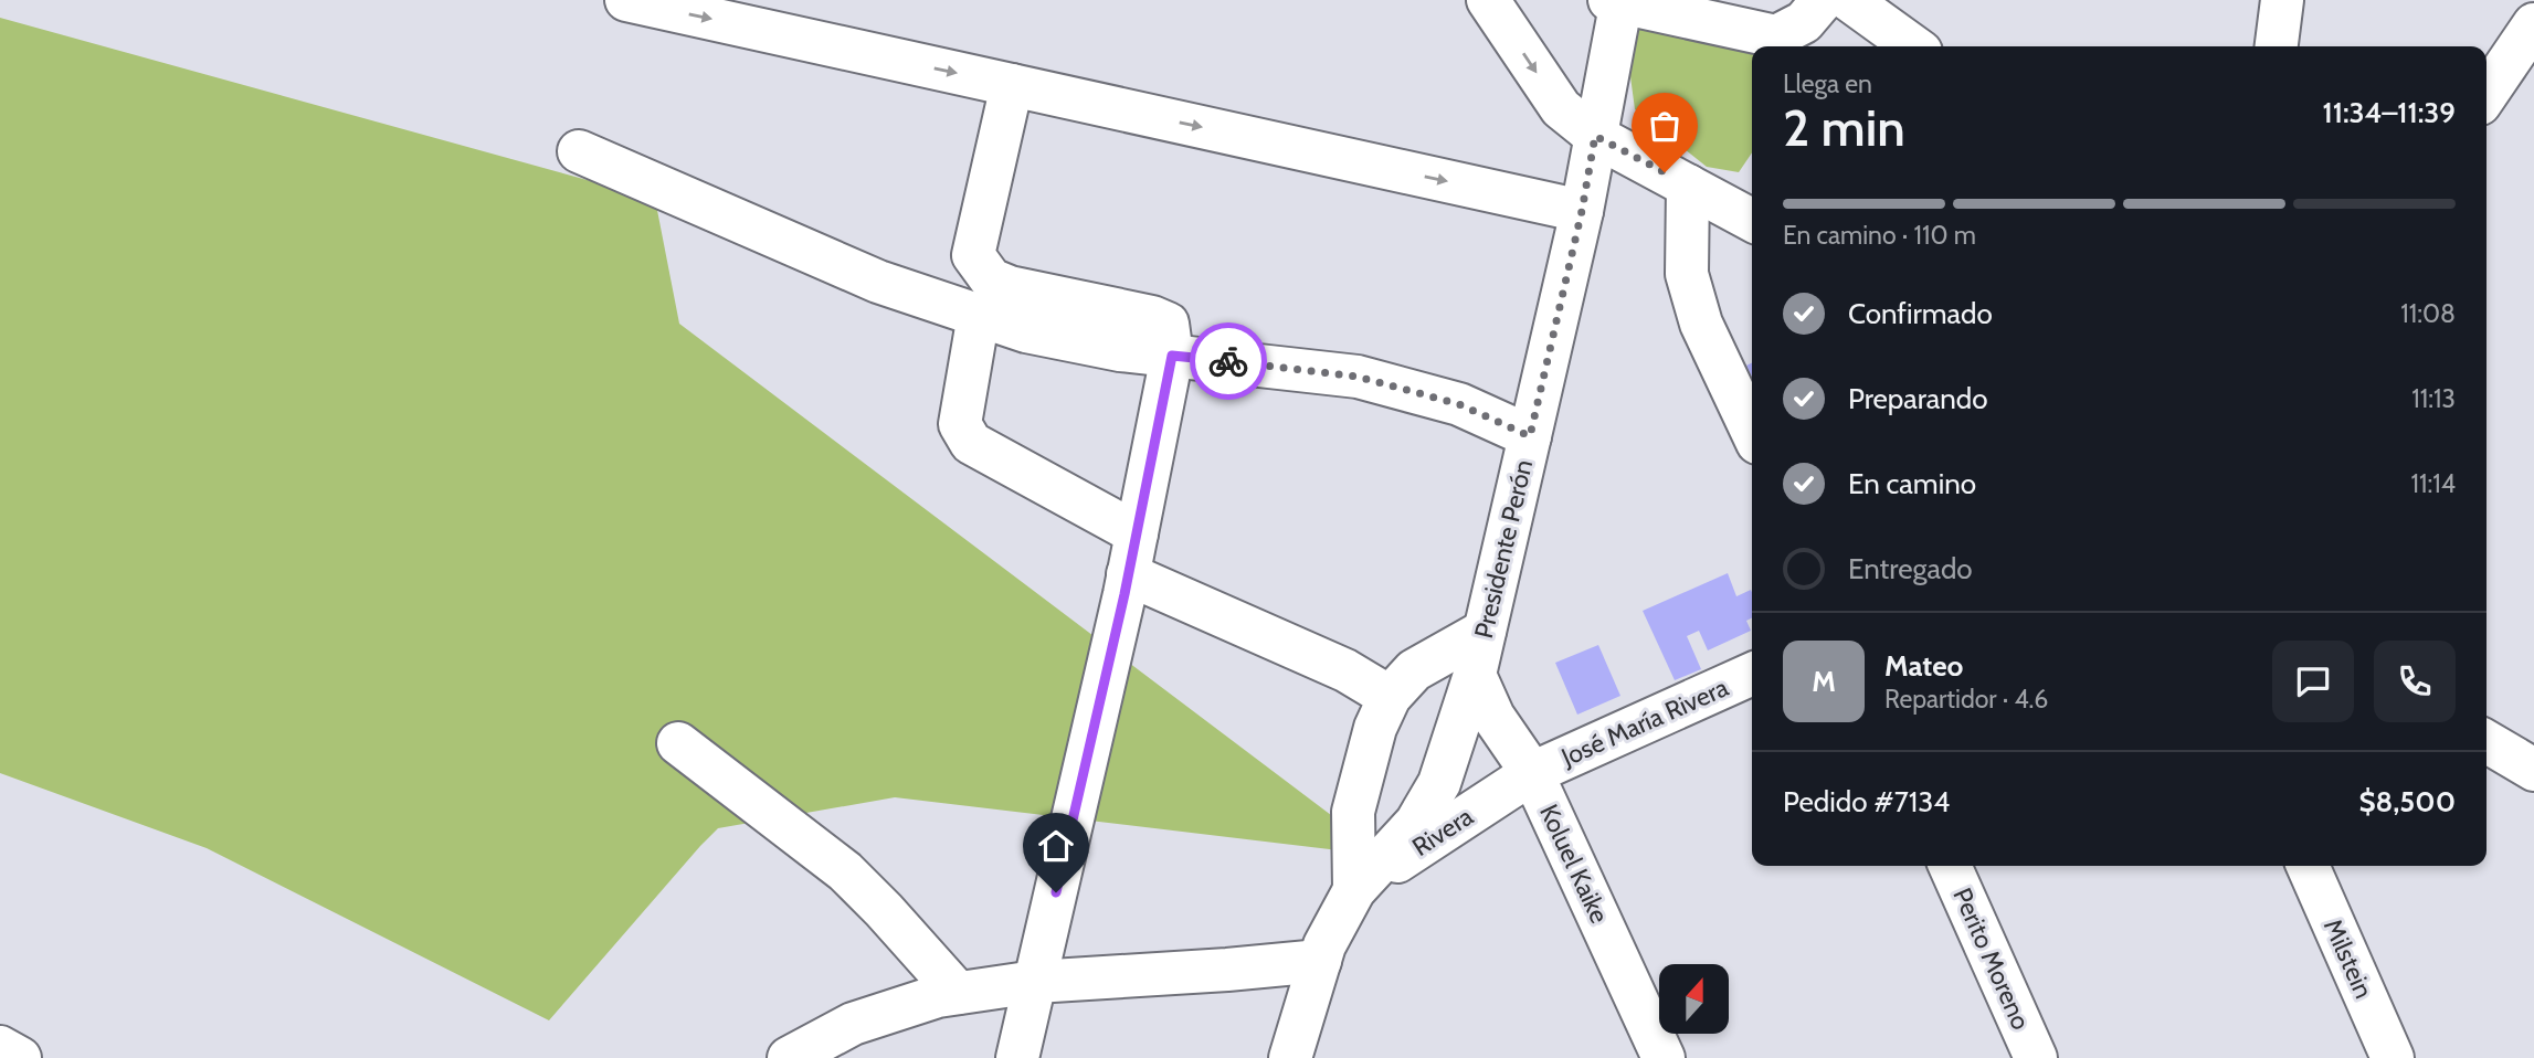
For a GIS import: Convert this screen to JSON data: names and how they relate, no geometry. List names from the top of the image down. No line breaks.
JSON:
{"streets":{"street":["Presidente Perón","José María Rivera","Rivera","Koluel Kaike","Perito Moreno","Milstein"]},"crossings":[["Presidente Perón","Rivera"],["Presidente Perón","Koluel Kaike"],["José María Rivera","Rivera"],["José María Rivera","Koluel Kaike"],["Rivera","Koluel Kaike"]],"north":"top","page":{"heading":["2 min","Llega en","11:34–11:39"],"panel":["Mateo","Repartidor · 4.6","Pedido #7134","$8,500"],"bar":"En camino · 110 m","list":[["Confirmado","11:08"],["Preparando","11:13"],["En camino","11:14"],"Entregado"],"round":"M"}}
